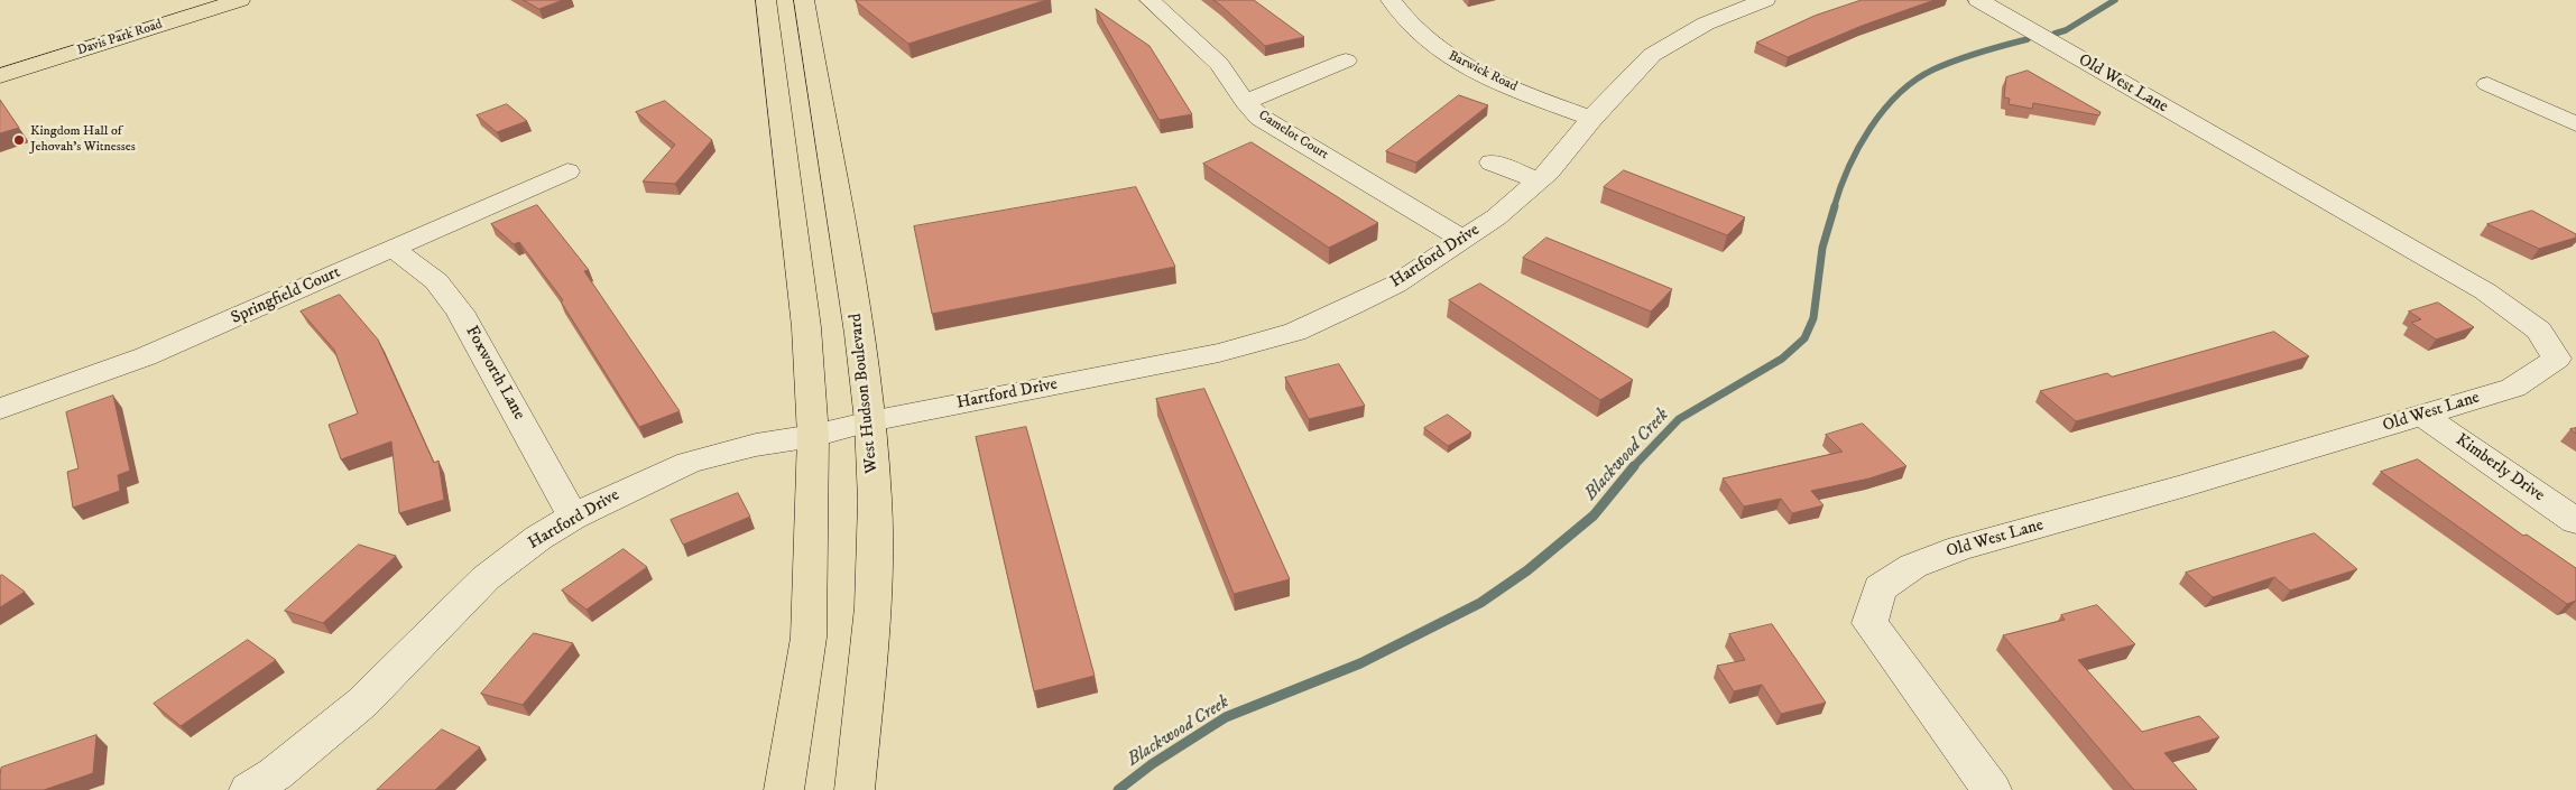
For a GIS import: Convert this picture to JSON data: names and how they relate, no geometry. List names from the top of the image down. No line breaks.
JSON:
{"streets":{"main road":["Davis Park Road","West Hudson Boulevard"],"street":["Barwick Road","Old West Lane","Camelot Court","Hartford Drive","Springfield Court","Foxworth Lane","Kimberly Drive"]},"crossings":[["Barwick Road","Hartford Drive"],["Old West Lane","Kimberly Drive"],["Camelot Court","Hartford Drive"],["Hartford Drive","Foxworth Lane"],["Hartford Drive","West Hudson Boulevard"],["Springfield Court","Foxworth Lane"]],"water":["Blackwood Creek"],"places":["Kingdom Hall of Jehovah’s Witnesses"]}
